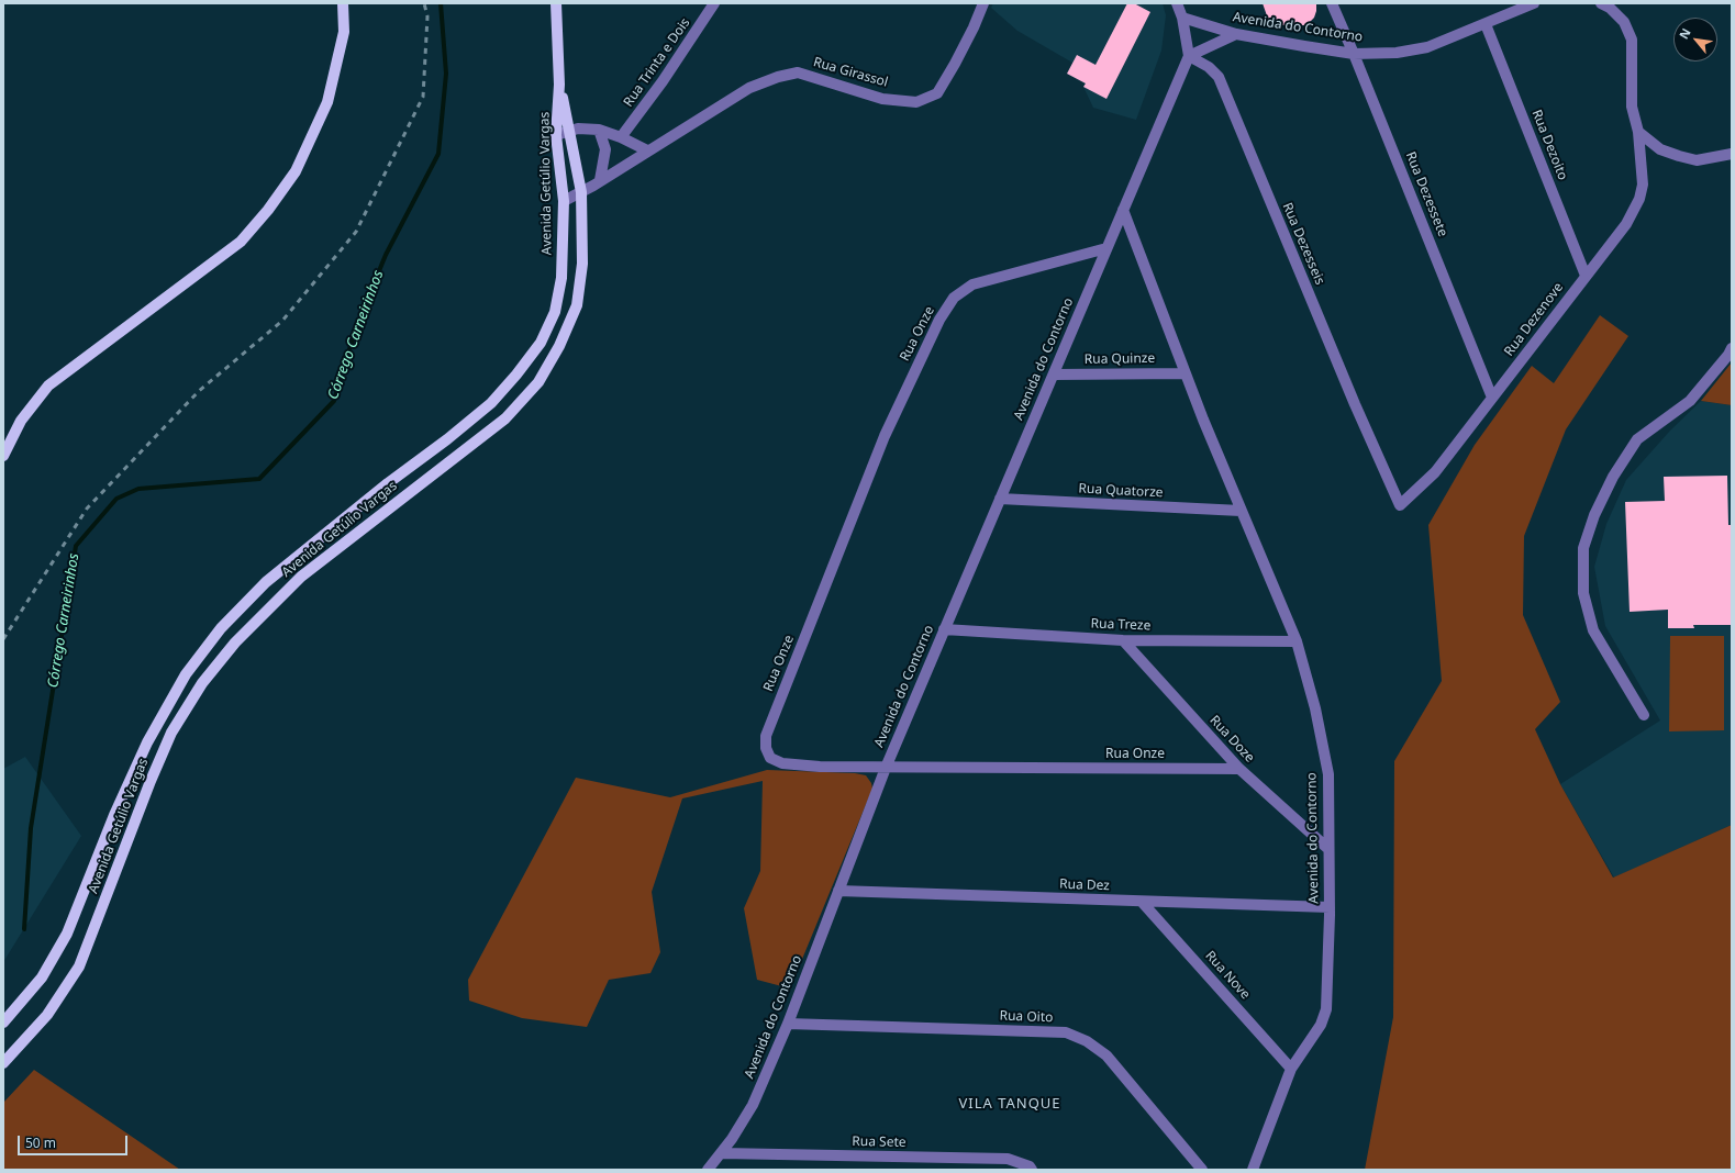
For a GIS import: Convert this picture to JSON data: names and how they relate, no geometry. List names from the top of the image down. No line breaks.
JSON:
{"streets":{"main road":["Avenida Getúlio Vargas"],"street":["Avenida do Contorno","Rua Trinta e Dois","Rua Girassol","Rua Dezoito","Rua Dezessete","Rua Dezesseis","Rua Dezenove","Rua Onze","Rua Quinze","Rua Quatorze","Rua Treze","Rua Doze","Rua Dez","Rua Nove","Rua Oito","Rua Sete"]},"crossings":[["Avenida do Contorno","Rua Dezoito"],["Avenida do Contorno","Rua Dezessete"],["Avenida do Contorno","Rua Dezesseis"],["Avenida do Contorno","Rua Onze"],["Avenida do Contorno","Rua Quinze"],["Avenida do Contorno","Rua Quatorze"],["Avenida do Contorno","Rua Treze"],["Avenida do Contorno","Rua Doze"],["Avenida do Contorno","Rua Dez"],["Avenida do Contorno","Rua Nove"],["Avenida do Contorno","Rua Oito"],["Avenida do Contorno","Rua Sete"],["Rua Girassol","Avenida Getúlio Vargas"],["Rua Dezoito","Rua Dezenove"],["Rua Dezessete","Rua Dezenove"],["Rua Dezesseis","Rua Dezenove"],["Rua Onze","Rua Doze"],["Rua Treze","Rua Doze"],["Rua Dez","Rua Nove"]],"districts":["VILA TANQUE"],"water":["Córrego Carneirinhos"],"scale_bar":"50 m","north":"top left"}
